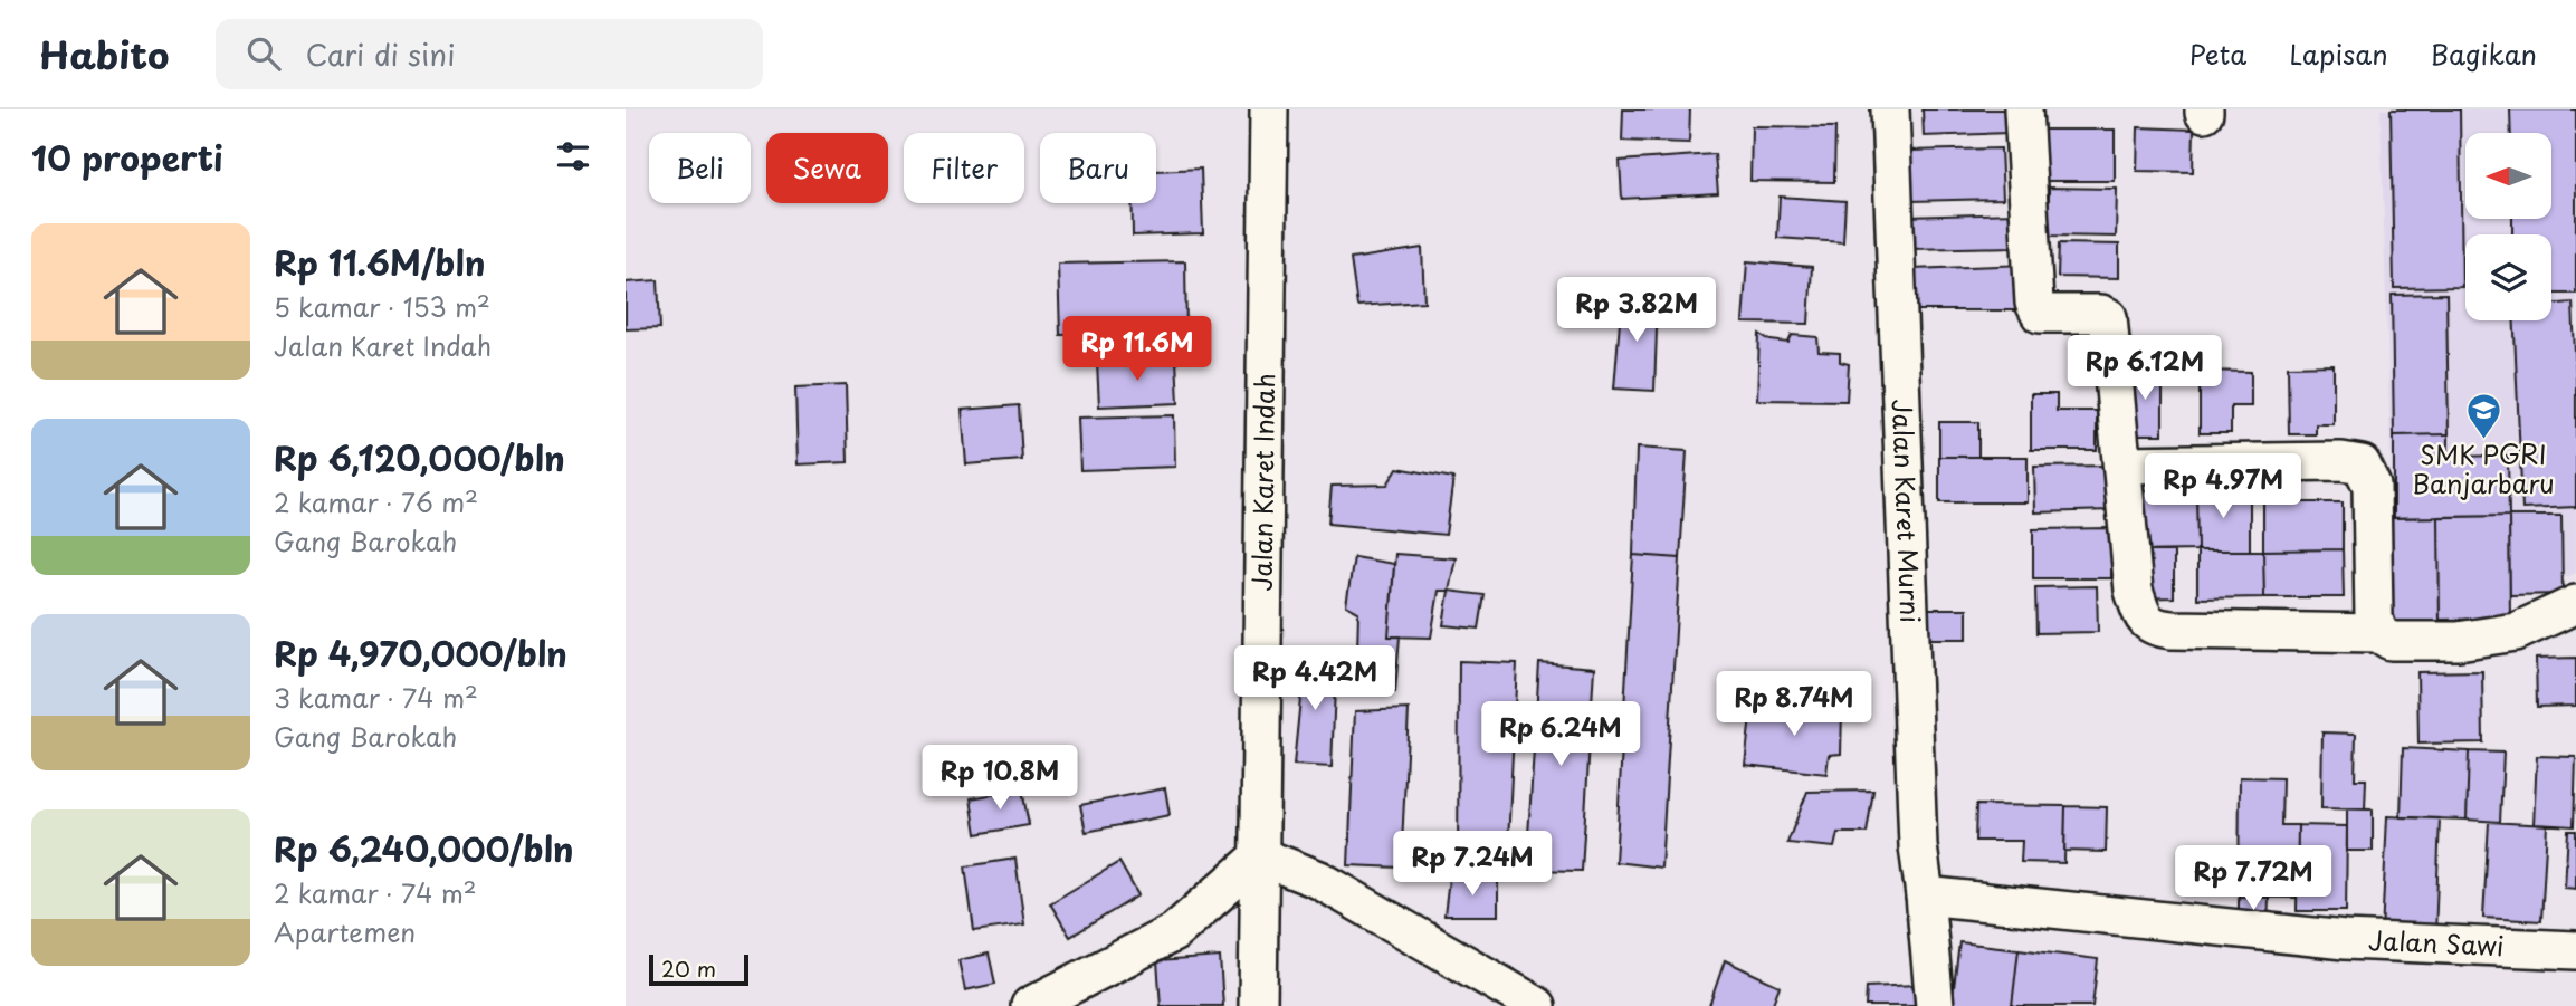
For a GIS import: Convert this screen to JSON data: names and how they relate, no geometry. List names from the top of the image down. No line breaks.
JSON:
{"streets":{"street":["Jalan Karet Indah","Jalan Karet Murni","Jalan Sawi"]},"crossings":[["Jalan Karet Murni","Jalan Sawi"]],"places":{"school or university":["SMK PGRI Banjarbaru"]},"scale_bar":"20 m","north":"left","page":{"header":"Habito","search":"Cari di sini","nav":["Peta","Lapisan","Bagikan"],"heading":"10 properti","chip":["Beli","Sewa","Filter","Baru"],"list":[{"name":"Rp 11.6M/bln","note":"5 kamar · 153 m² · Jalan Karet Indah"},{"name":"Rp 6,120,000/bln","note":"2 kamar · 76 m² · Gang Barokah"},{"name":"Rp 4,970,000/bln","note":"3 kamar · 74 m² · Gang Barokah"},{"name":"Rp 6,240,000/bln","note":"2 kamar · 74 m² · Apartemen"}],"price":["Rp 3.82M","Rp 11.6M","Rp 6.12M","Rp 4.97M","Rp 4.42M","Rp 8.74M","Rp 6.24M","Rp 10.8M","Rp 7.24M","Rp 7.72M"],"scale":"20 m"}}
